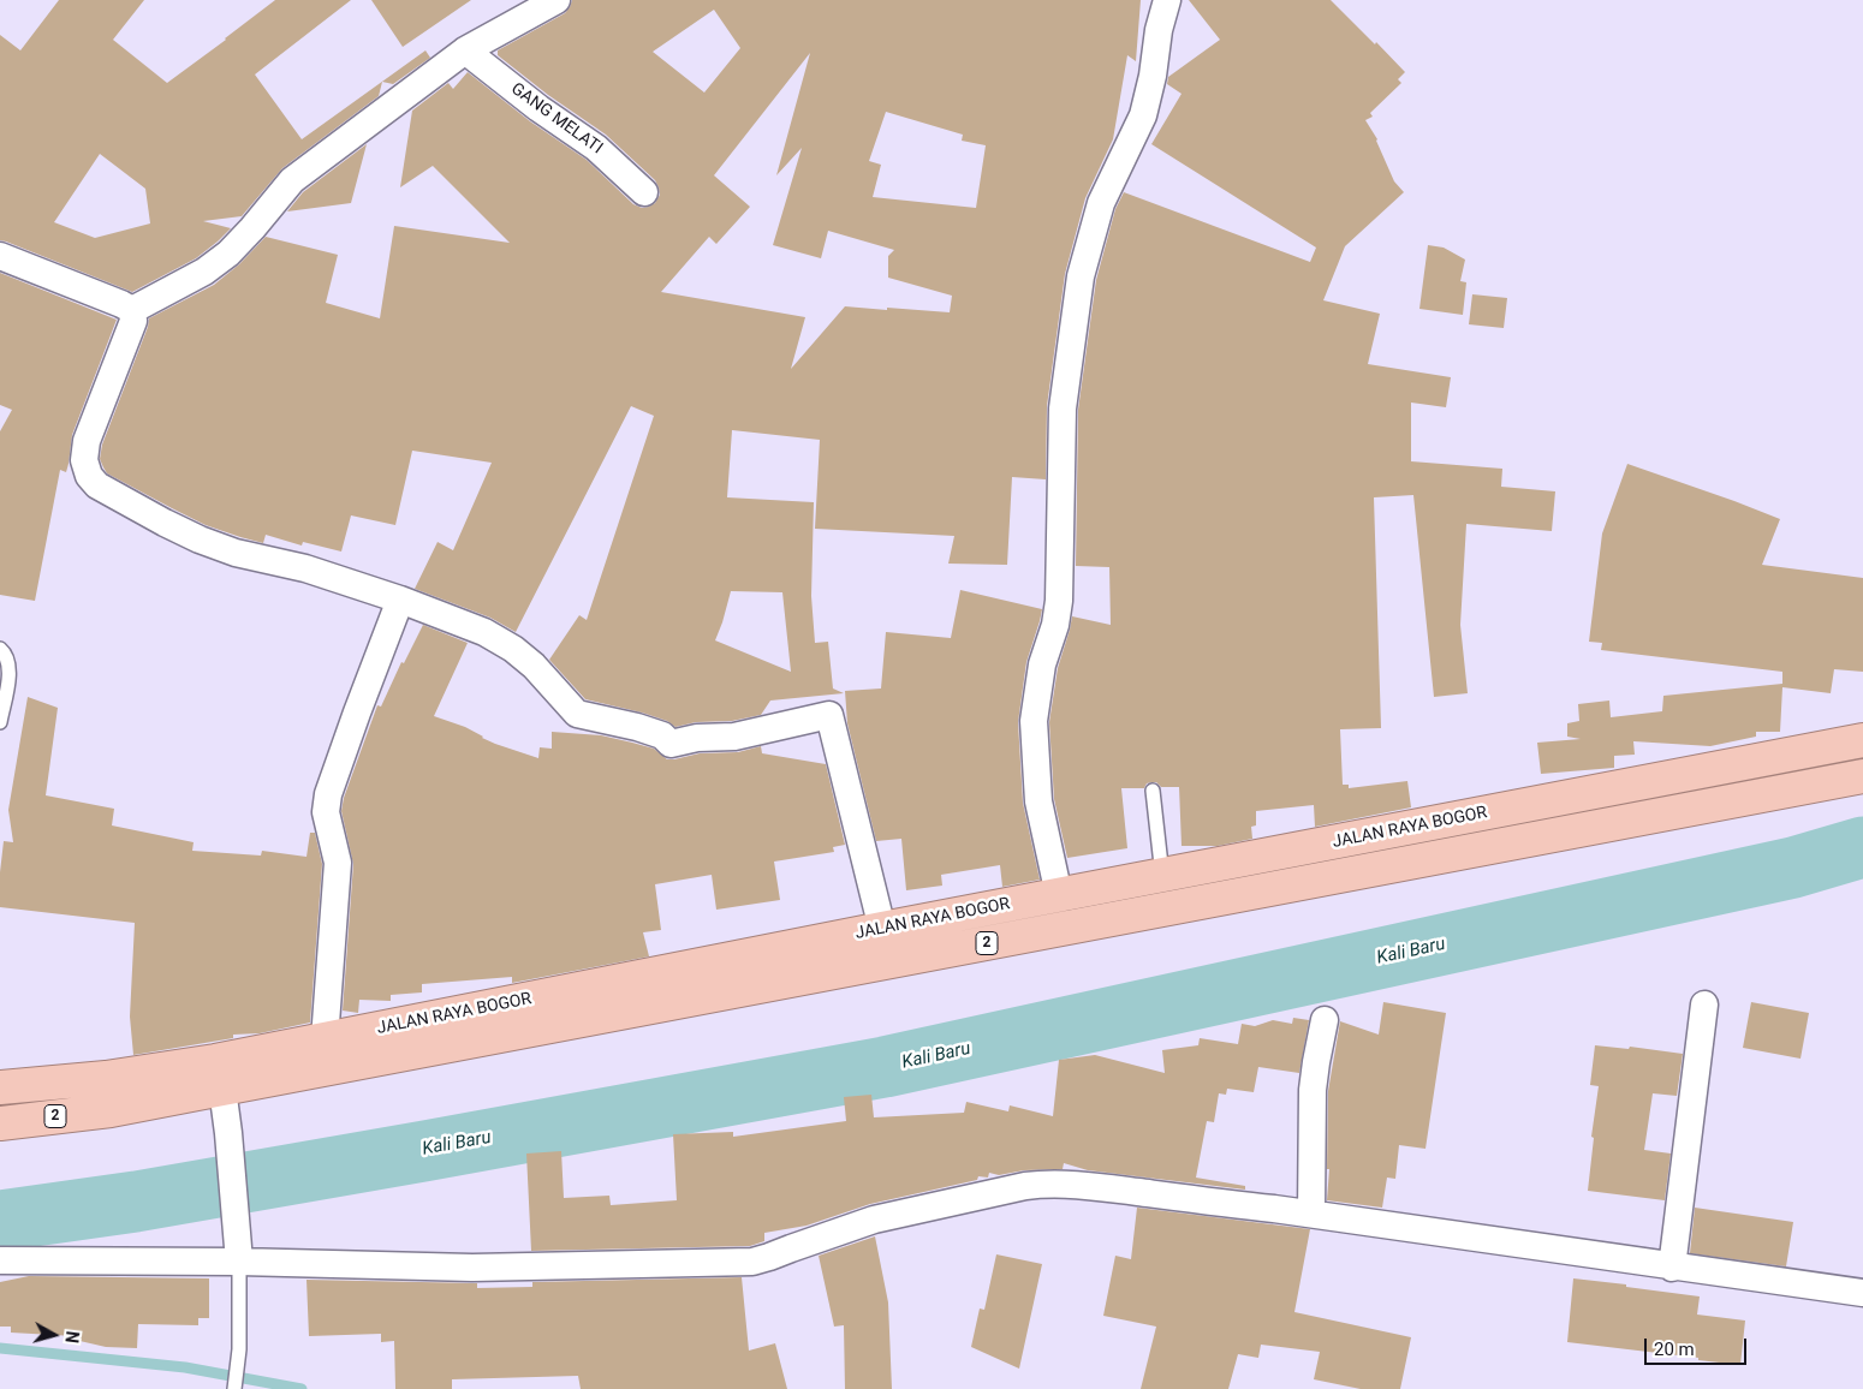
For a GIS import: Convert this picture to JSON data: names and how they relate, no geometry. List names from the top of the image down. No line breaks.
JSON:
{"streets":{"highway":["JALAN RAYA BOGOR","2"],"street":["GANG MELATI"]},"water":["Kali Baru"],"scale_bar":"20 m","north":"right"}
